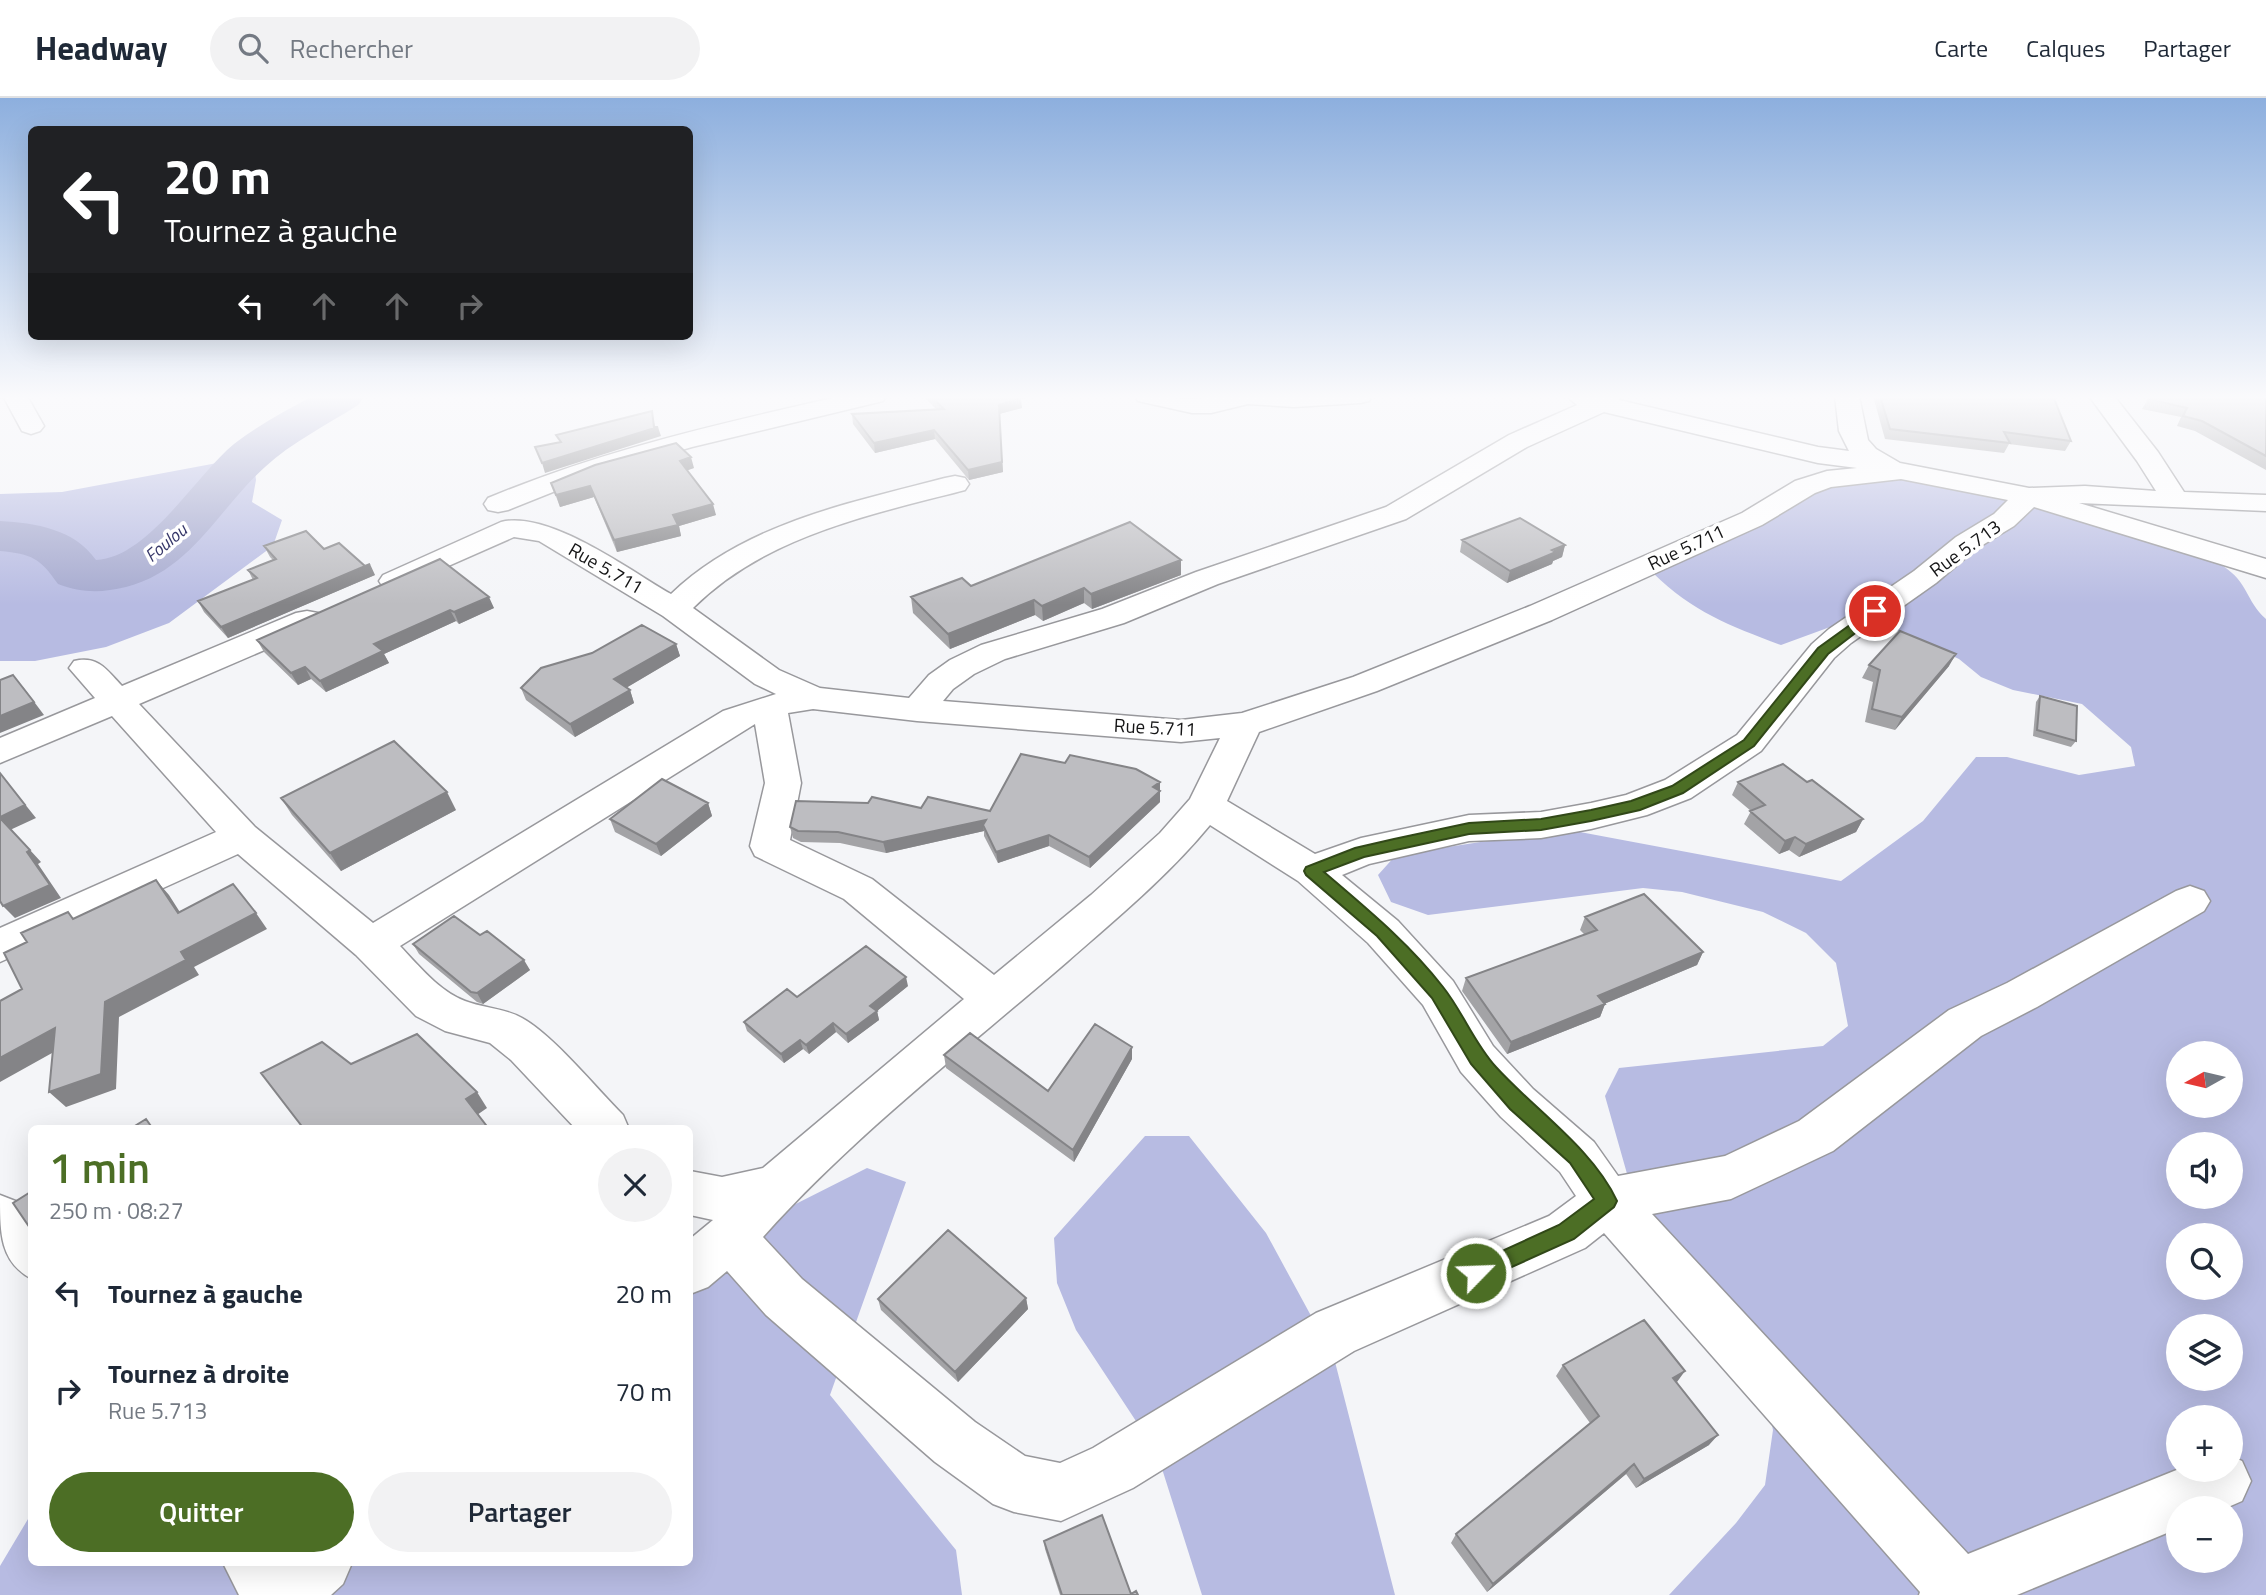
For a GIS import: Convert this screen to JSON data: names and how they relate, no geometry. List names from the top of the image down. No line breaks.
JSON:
{"streets":{"street":["Rue 5.711","Rue 5.713"]},"crossings":[["Rue 5.711","Rue 5.713"]],"water":["Foulou"],"north":"left","page":{"header":"Headway","search":"Rechercher","nav":["Carte","Calques","Partager"],"turn":["20 m","Tournez à gauche"],"map_buttons":["+","−"],"heading":["1 min","250 m · 08:27"],"list":[{"name":"Tournez à gauche","value":"20 m"},{"name":"Tournez à droite","note":"Rue 5.713","value":"70 m"}],"buttons":["Quitter","Partager"]}}
